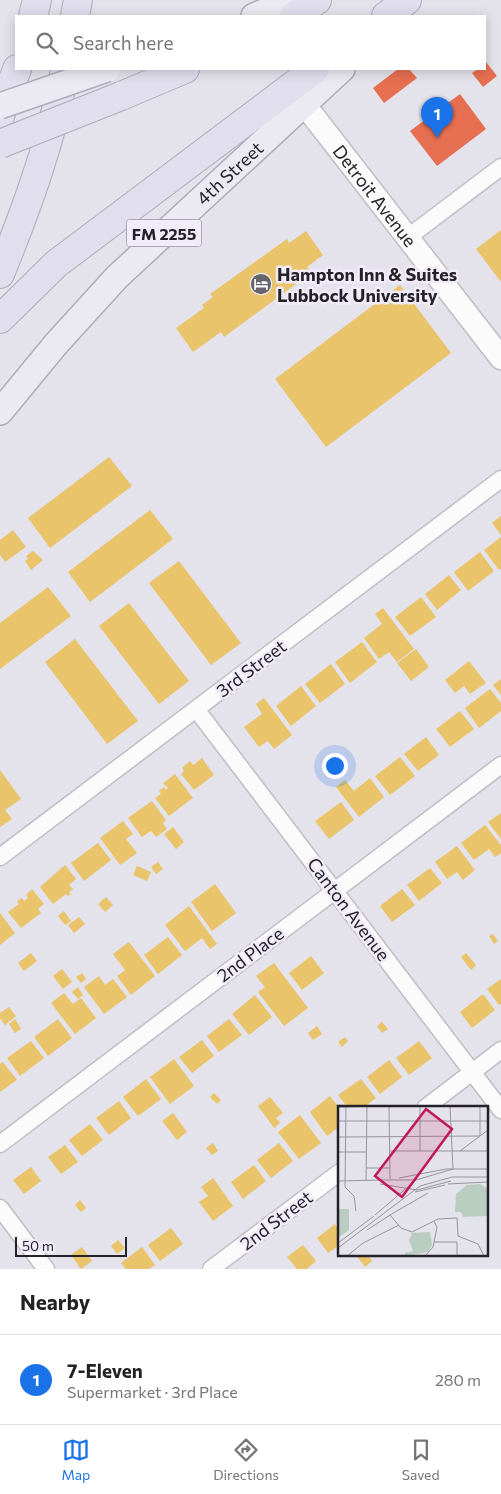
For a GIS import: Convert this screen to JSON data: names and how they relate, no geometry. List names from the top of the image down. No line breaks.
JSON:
{"streets":{"main road":["4th Street","FM 2255"],"street":["Detroit Avenue","3rd Street","Canton Avenue","2nd Place","2nd Street"]},"crossings":[["4th Street","Detroit Avenue"],["3rd Street","Canton Avenue"],["Canton Avenue","2nd Place"]],"places":{"hotel":["Hampton Inn & Suites Lubbock University"]},"scale_bar":"50 m","page":{"search":"Search here","pins":"1","scale":"50 m","heading":"Nearby","list":[{"mark":"1","name":"7-Eleven","note":"Supermarket · 3rd Place","value":"280 m"}],"nav":["Map","Directions","Saved"]}}
